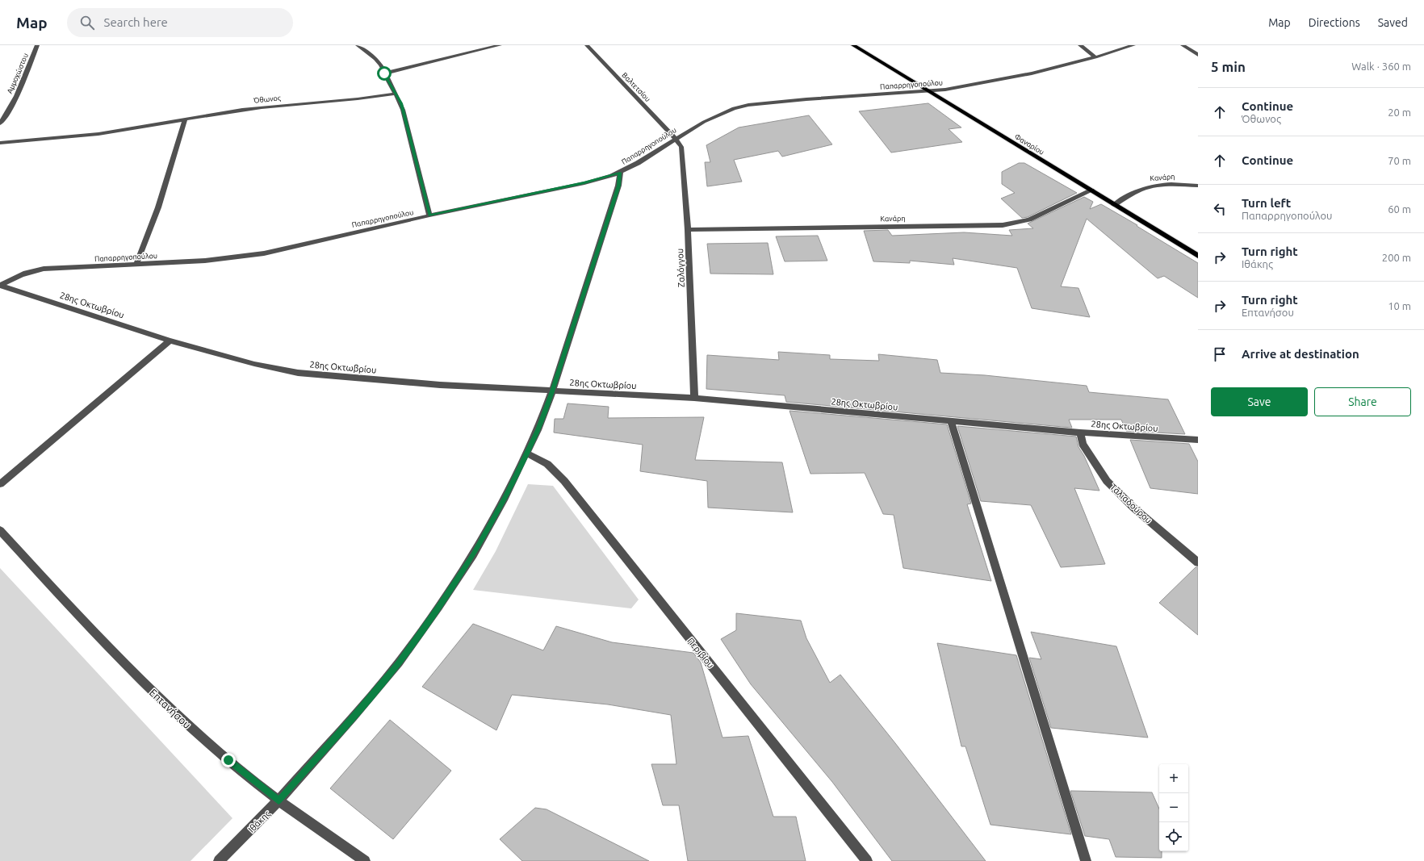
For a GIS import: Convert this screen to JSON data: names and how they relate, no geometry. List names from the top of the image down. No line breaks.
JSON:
{"streets":{"main road":["Φαναρίου"],"street":["Αμμοχώστου","Παπαρρηγοπούλου","Βαλτετσίου","Όθωνος","Κανάρη","Ζαλόγγου","28ης Οκτωβρίου","Ταλιαδούρου","Περιβίου","Επτανήσου","Ιθάκης"]},"crossings":[["Παπαρρηγοπούλου","Βαλτετσίου"],["Παπαρρηγοπούλου","Φαναρίου"],["Παπαρρηγοπούλου","Ζαλόγγου"],["Παπαρρηγοπούλου","28ης Οκτωβρίου"],["Παπαρρηγοπούλου","Ιθάκης"],["Βαλτετσίου","Ζαλόγγου"],["Φαναρίου","Κανάρη"],["Κανάρη","Ζαλόγγου"],["Ζαλόγγου","28ης Οκτωβρίου"],["28ης Οκτωβρίου","Ταλιαδούρου"],["28ης Οκτωβρίου","Ιθάκης"],["Περιβίου","Ιθάκης"],["Επτανήσου","Ιθάκης"]],"page":{"header":"Map","search":"Search here","nav":["Map","Directions","Saved"],"heading":["5 min","Walk · 360 m"],"list":[["Continue","Όθωνος","20 m"],["Continue","70 m"],["Turn left","Παπαρρηγοπούλου","60 m"],["Turn right","Ιθάκης","200 m"],["Turn right","Επτανήσου","10 m"],"Arrive at destination"],"buttons":["Save","Share"],"map_buttons":["+","−"]}}
